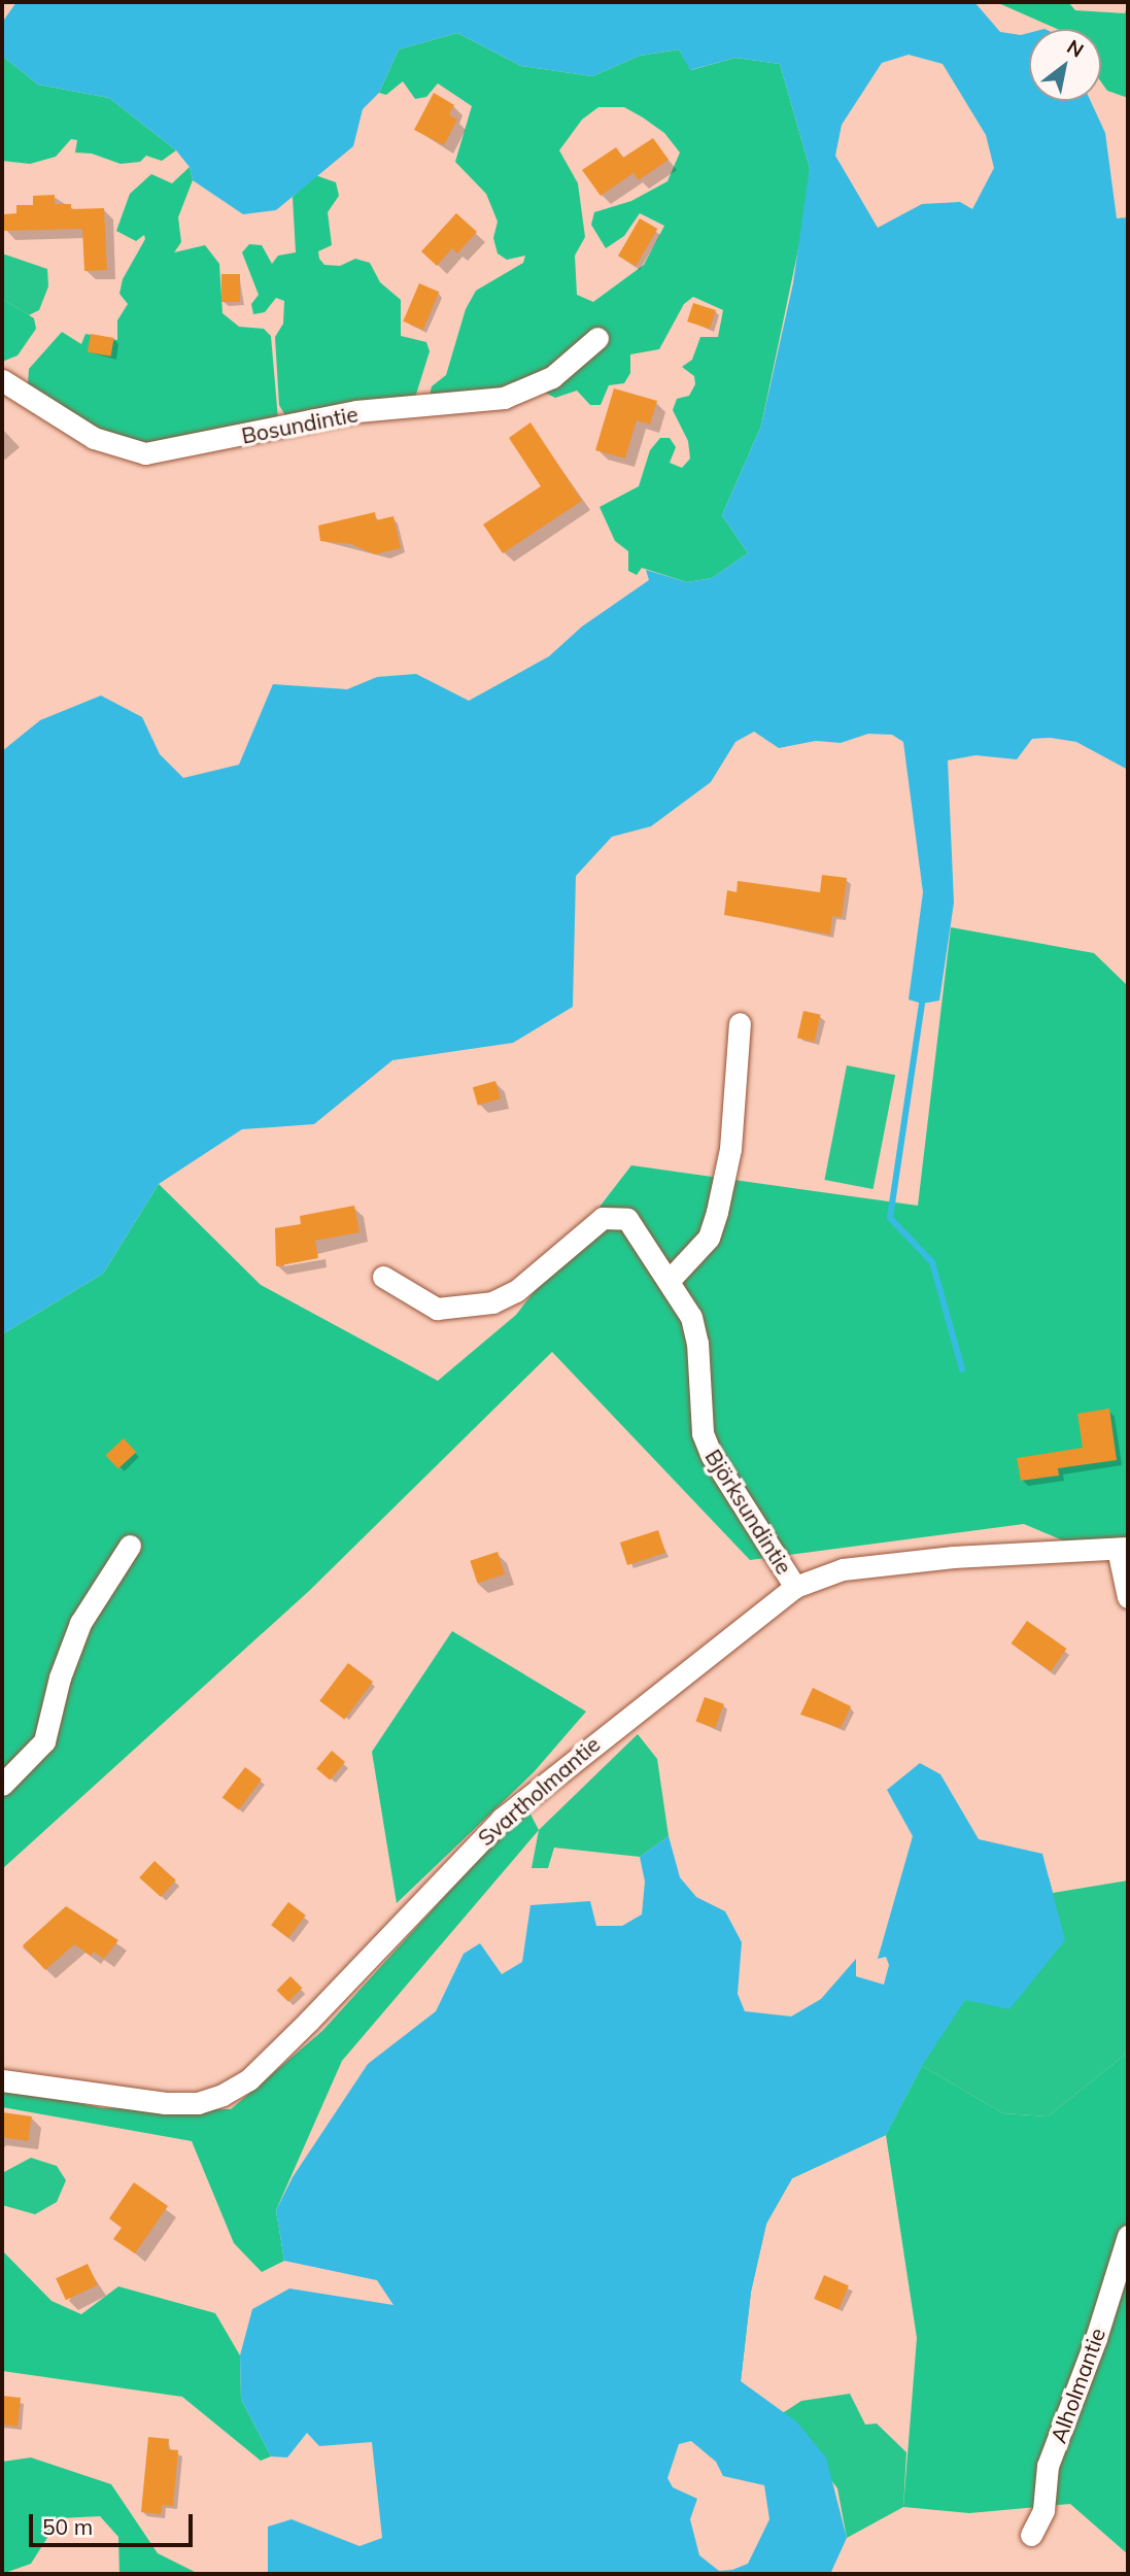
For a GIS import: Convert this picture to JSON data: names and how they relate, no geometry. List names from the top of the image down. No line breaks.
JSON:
{"streets":{"street":["Bosundintie","Björksundintie","Svartholmantie","Alholmantie"]},"crossings":[["Björksundintie","Svartholmantie"]],"scale_bar":"50 m","north":"top right"}
